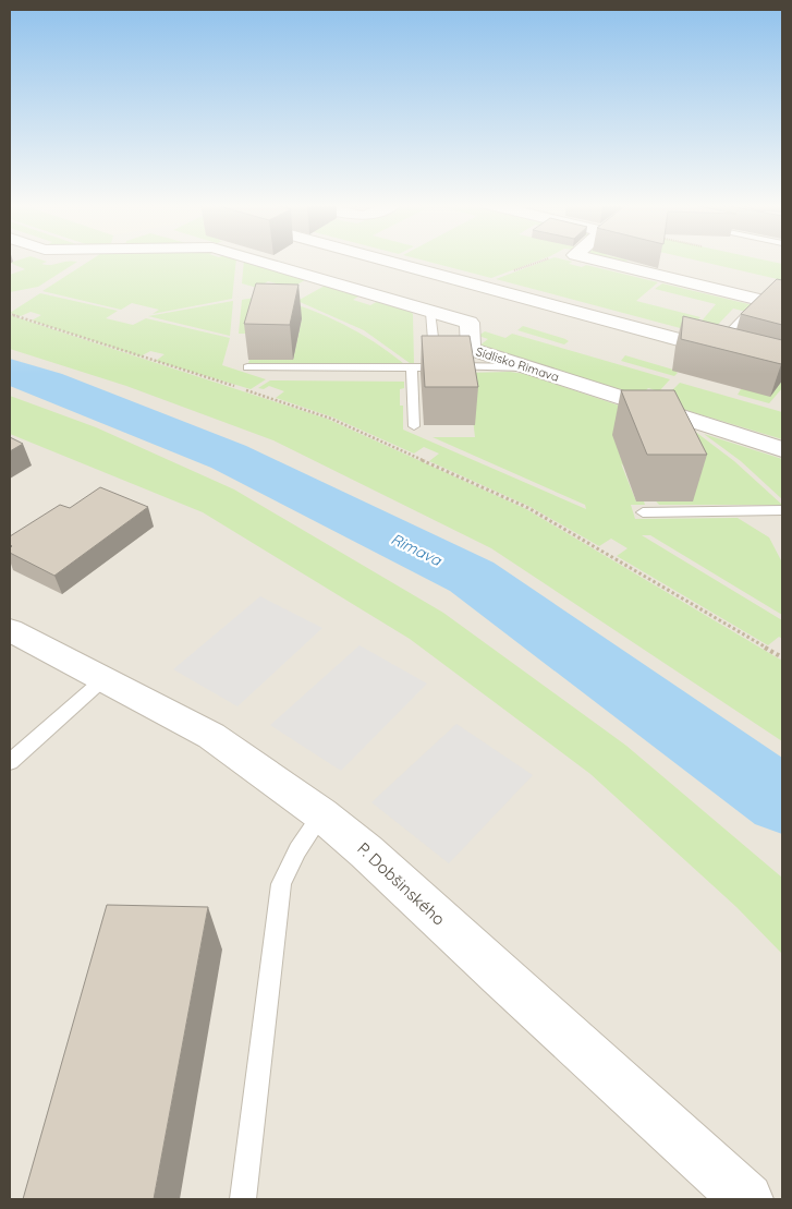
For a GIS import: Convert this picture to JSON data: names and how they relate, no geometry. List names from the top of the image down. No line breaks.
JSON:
{"streets":{"street":["Sídlisko Rimava","P. Dobšinského"]},"water":["Rimava"]}
